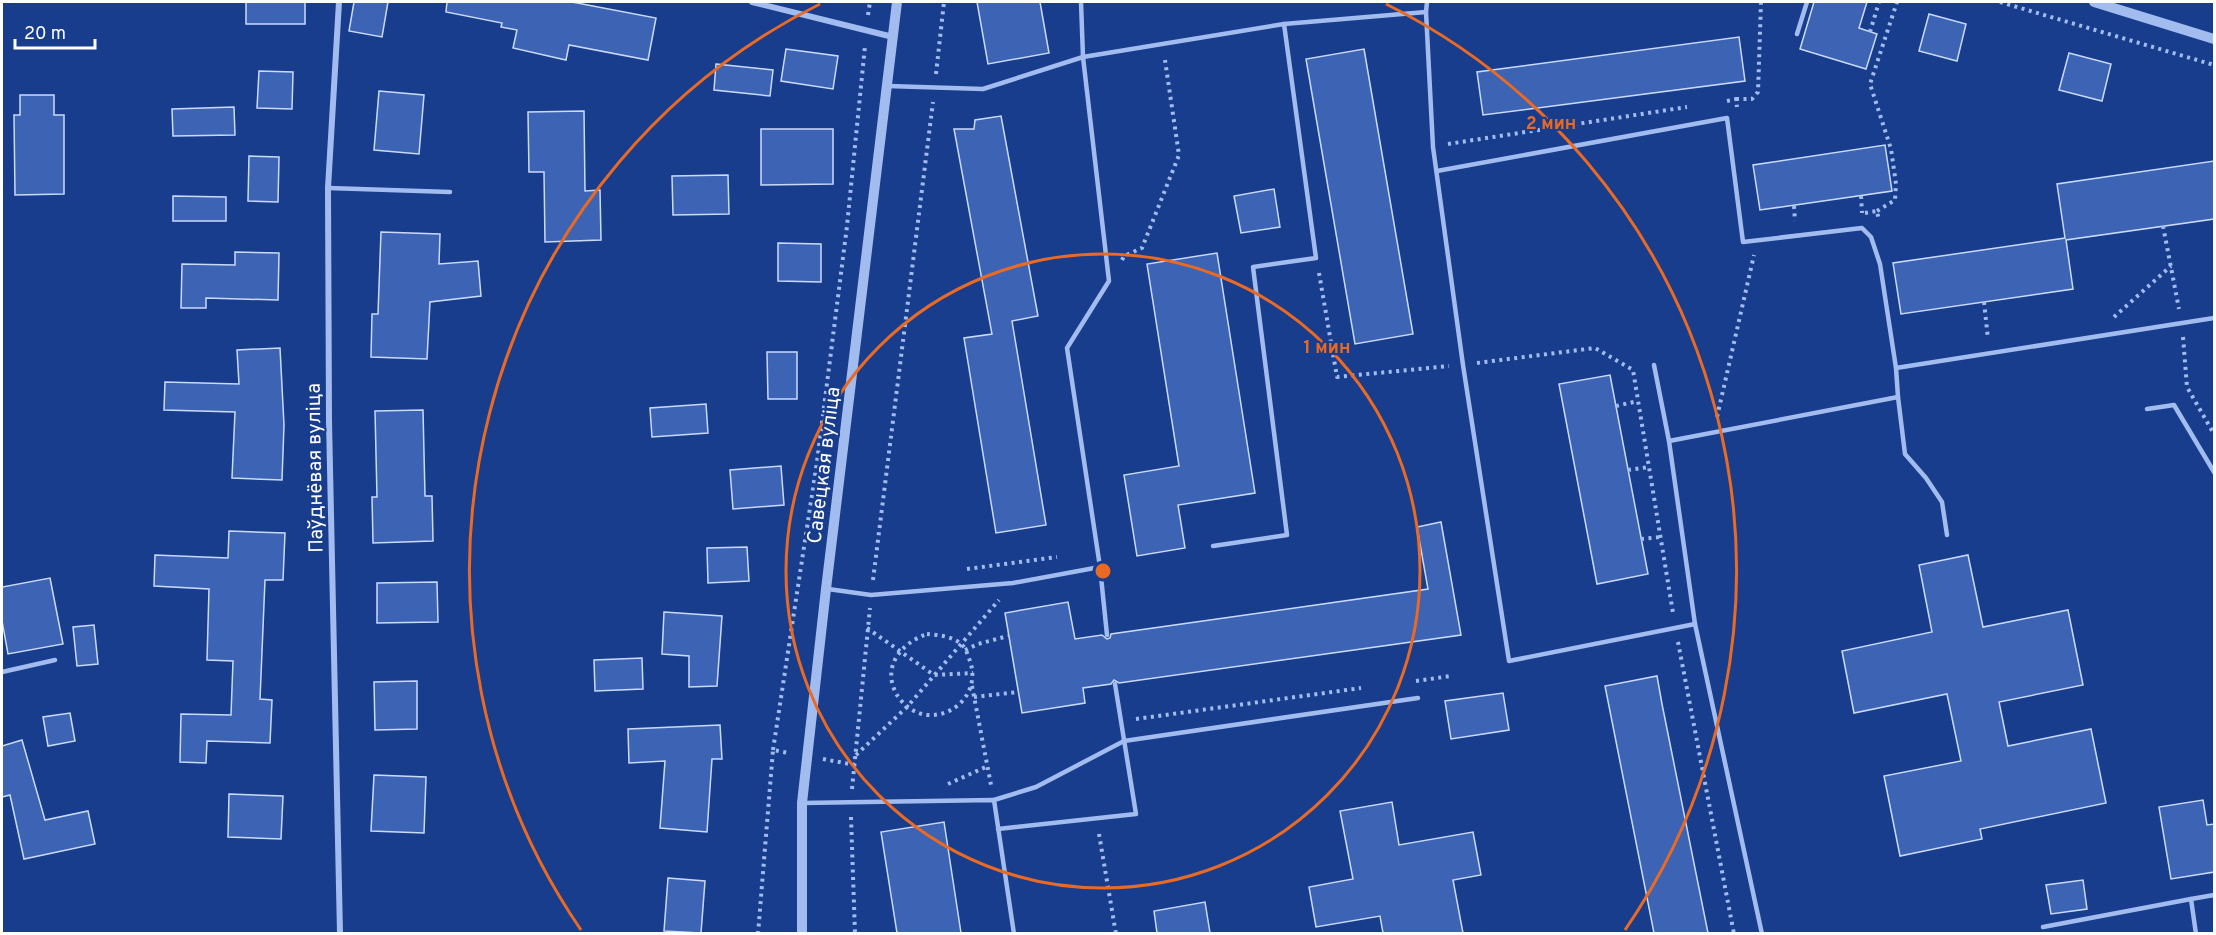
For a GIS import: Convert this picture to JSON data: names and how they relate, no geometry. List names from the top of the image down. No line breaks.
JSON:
{"streets":{"street":["Савецкая вуліца","Паўднёвая вуліца"]},"scale_bar":"20 m","rings":["2 мин","1 мин"]}
